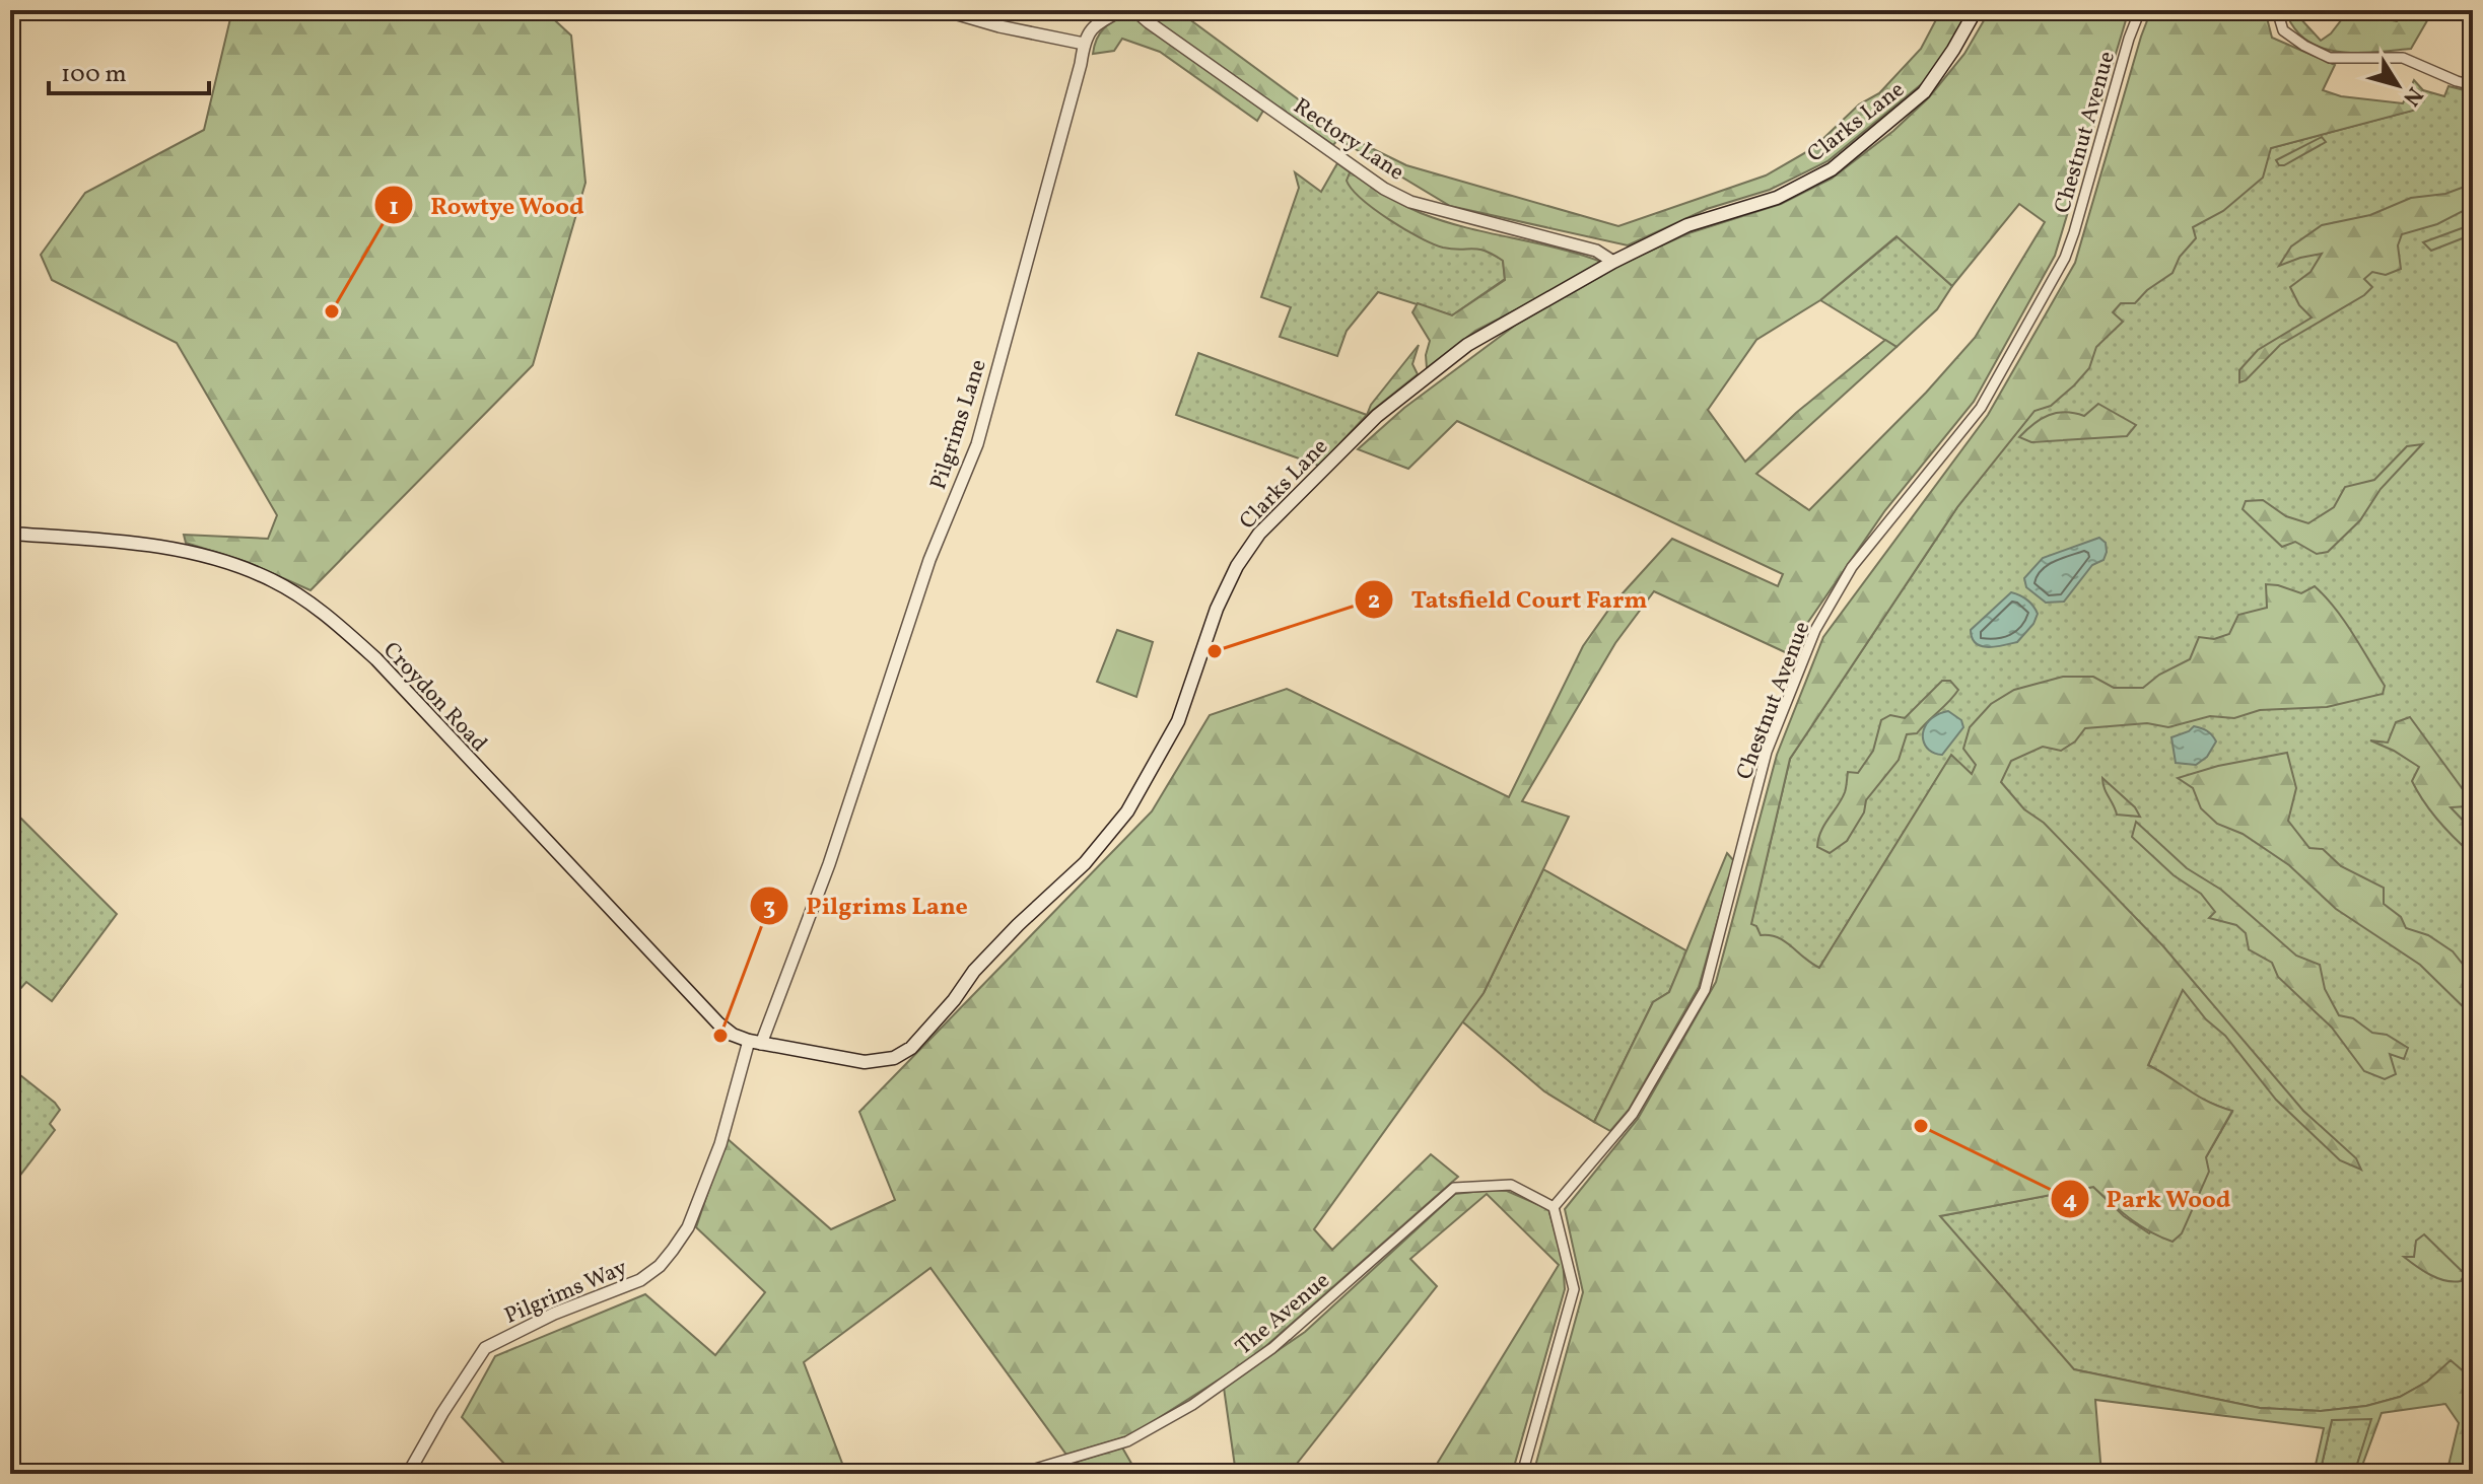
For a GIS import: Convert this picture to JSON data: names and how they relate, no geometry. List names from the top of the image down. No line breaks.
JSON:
{"streets":{"main road":["Clarks Lane","Croydon Road"],"street":["Chestnut Avenue","Rectory Lane","Pilgrims Lane","Pilgrims Way","The Avenue"]},"crossings":[["Clarks Lane","Rectory Lane"],["Clarks Lane","Pilgrims Lane"],["Clarks Lane","Croydon Road"],["Clarks Lane","Pilgrims Way"],["Chestnut Avenue","The Avenue"],["Pilgrims Lane","Croydon Road"],["Pilgrims Lane","Pilgrims Way"],["Croydon Road","Pilgrims Way"]],"places":["Rowtye Wood","Tatsfield Court Farm","Pilgrims Lane","Park Wood"],"scale_bar":"100 m","north":"bottom right"}
